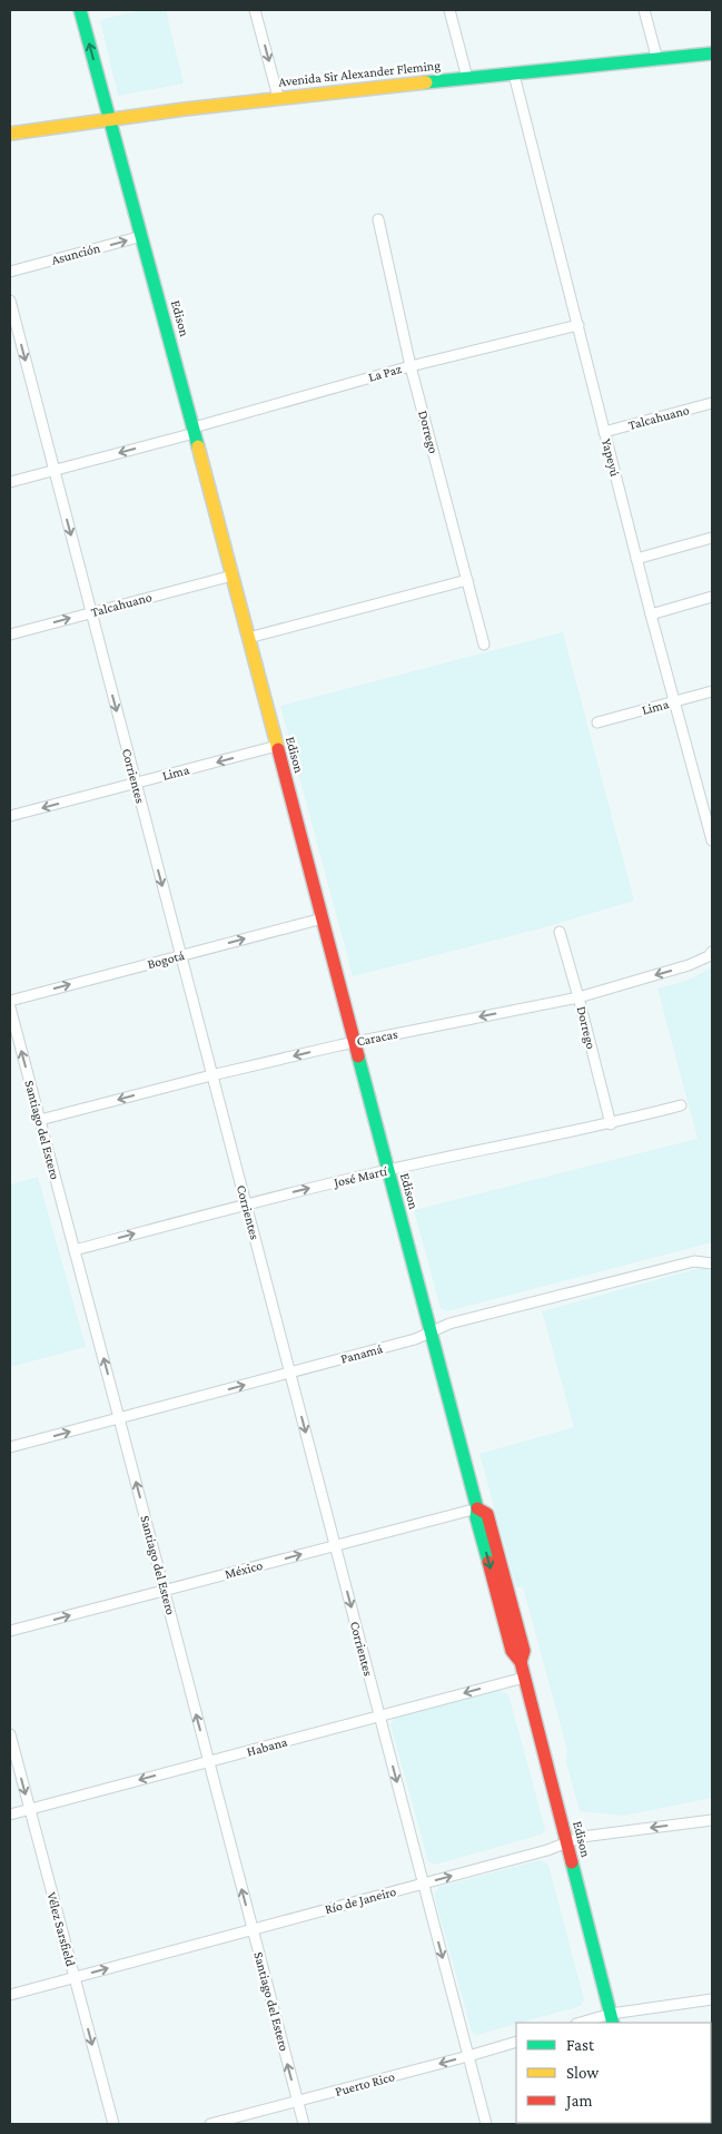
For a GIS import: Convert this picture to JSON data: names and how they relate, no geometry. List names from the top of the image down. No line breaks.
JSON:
{"streets":{"street":["Avenida Sir Alexander Fleming","Asunción","Edison","La Paz","Talcahuano","Dorrego","Yapeyú","Lima","Corrientes","Bogotá","Caracas","Santiago del Estero","José Martí","Panamá","México","Habana","Río de Janeiro","Vélez Sarsfield","Puerto Rico"]},"crossings":[["Avenida Sir Alexander Fleming","Edison"],["Avenida Sir Alexander Fleming","Yapeyú"],["Asunción","Edison"],["Edison","La Paz"],["Edison","Talcahuano"],["Edison","Lima"],["Edison","Bogotá"],["Edison","Caracas"],["Edison","José Martí"],["Edison","Panamá"],["Edison","México"],["Edison","Habana"],["Edison","Río de Janeiro"],["La Paz","Dorrego"],["La Paz","Yapeyú"],["La Paz","Corrientes"],["Talcahuano","Yapeyú"],["Talcahuano","Corrientes"],["Dorrego","Caracas"],["Dorrego","José Martí"],["Yapeyú","Lima"],["Lima","Corrientes"],["Corrientes","Bogotá"],["Corrientes","Caracas"],["Corrientes","José Martí"],["Corrientes","Panamá"],["Corrientes","México"],["Corrientes","Habana"],["Corrientes","Río de Janeiro"],["Corrientes","Puerto Rico"],["Caracas","Santiago del Estero"],["Santiago del Estero","José Martí"],["Santiago del Estero","Panamá"],["Santiago del Estero","México"],["Santiago del Estero","Habana"],["Santiago del Estero","Río de Janeiro"],["Santiago del Estero","Puerto Rico"],["Habana","Vélez Sarsfield"],["Río de Janeiro","Vélez Sarsfield"]],"one_way":["Asunción","Lima","Corrientes","Bogotá","Caracas","Santiago del Estero","José Martí","Panamá","México","Habana","Vélez Sarsfield","Puerto Rico"],"legend":["Fast","Slow","Jam"]}
